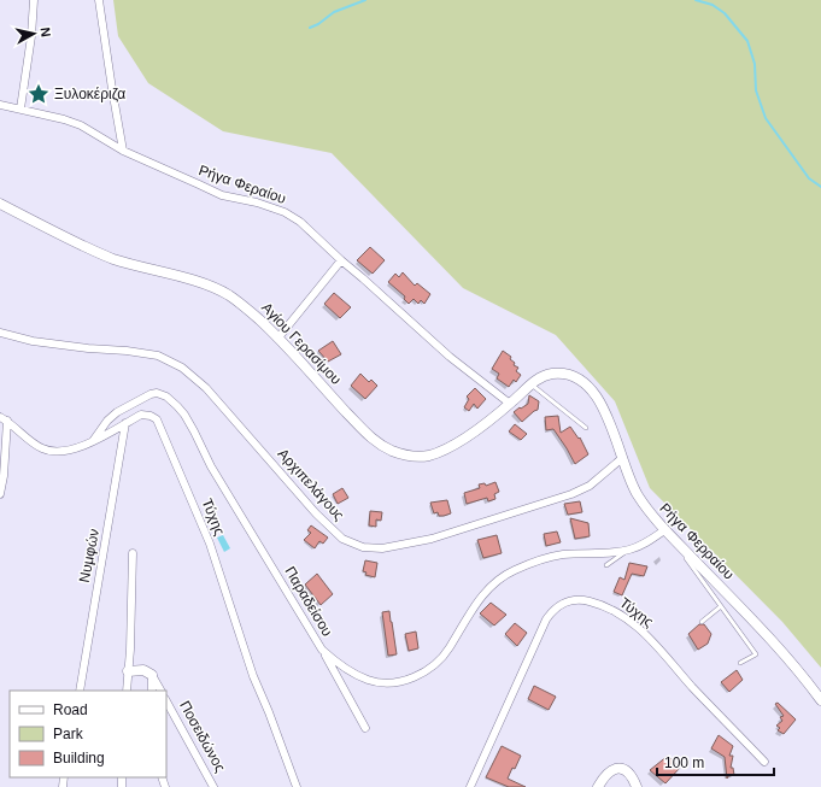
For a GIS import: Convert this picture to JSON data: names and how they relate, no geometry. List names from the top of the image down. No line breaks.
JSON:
{"streets":{"street":["Ρήγα Φεραίου","Αγίου Γερασίμου","Αρχιπελάγους","Τύχης","Ρήγα Φερραίου","Νυμφών","Παραδείσου","Ποσειδώνος"]},"crossings":[["Ρήγα Φεραίου","Αγίου Γερασίμου"],["Ρήγα Φεραίου","Ρήγα Φερραίου"],["Αγίου Γερασίμου","Ρήγα Φερραίου"],["Αρχιπελάγους","Ρήγα Φερραίου"],["Τύχης","Νυμφών"],["Τύχης","Παραδείσου"],["Ρήγα Φερραίου","Παραδείσου"]],"places":{"place":["Ξυλοκέριζα"]},"legend":["Road","Park","Building"],"scale_bar":"100 m","north":"right"}
